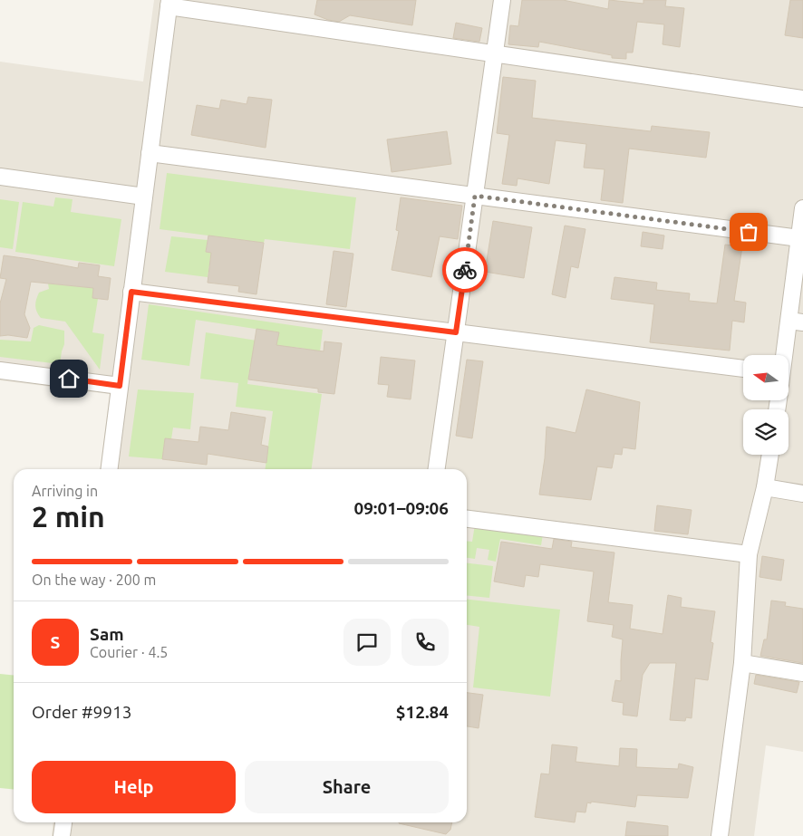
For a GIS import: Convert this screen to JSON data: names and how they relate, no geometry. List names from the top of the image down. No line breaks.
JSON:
{"north":"left","page":{"heading":["2 min","Arriving in","09:01–09:06"],"panel":["Sam","Courier · 4.5","Order #9913","$12.84"],"bar":"On the way · 200 m","round":"S","buttons":["Help","Share"]}}
